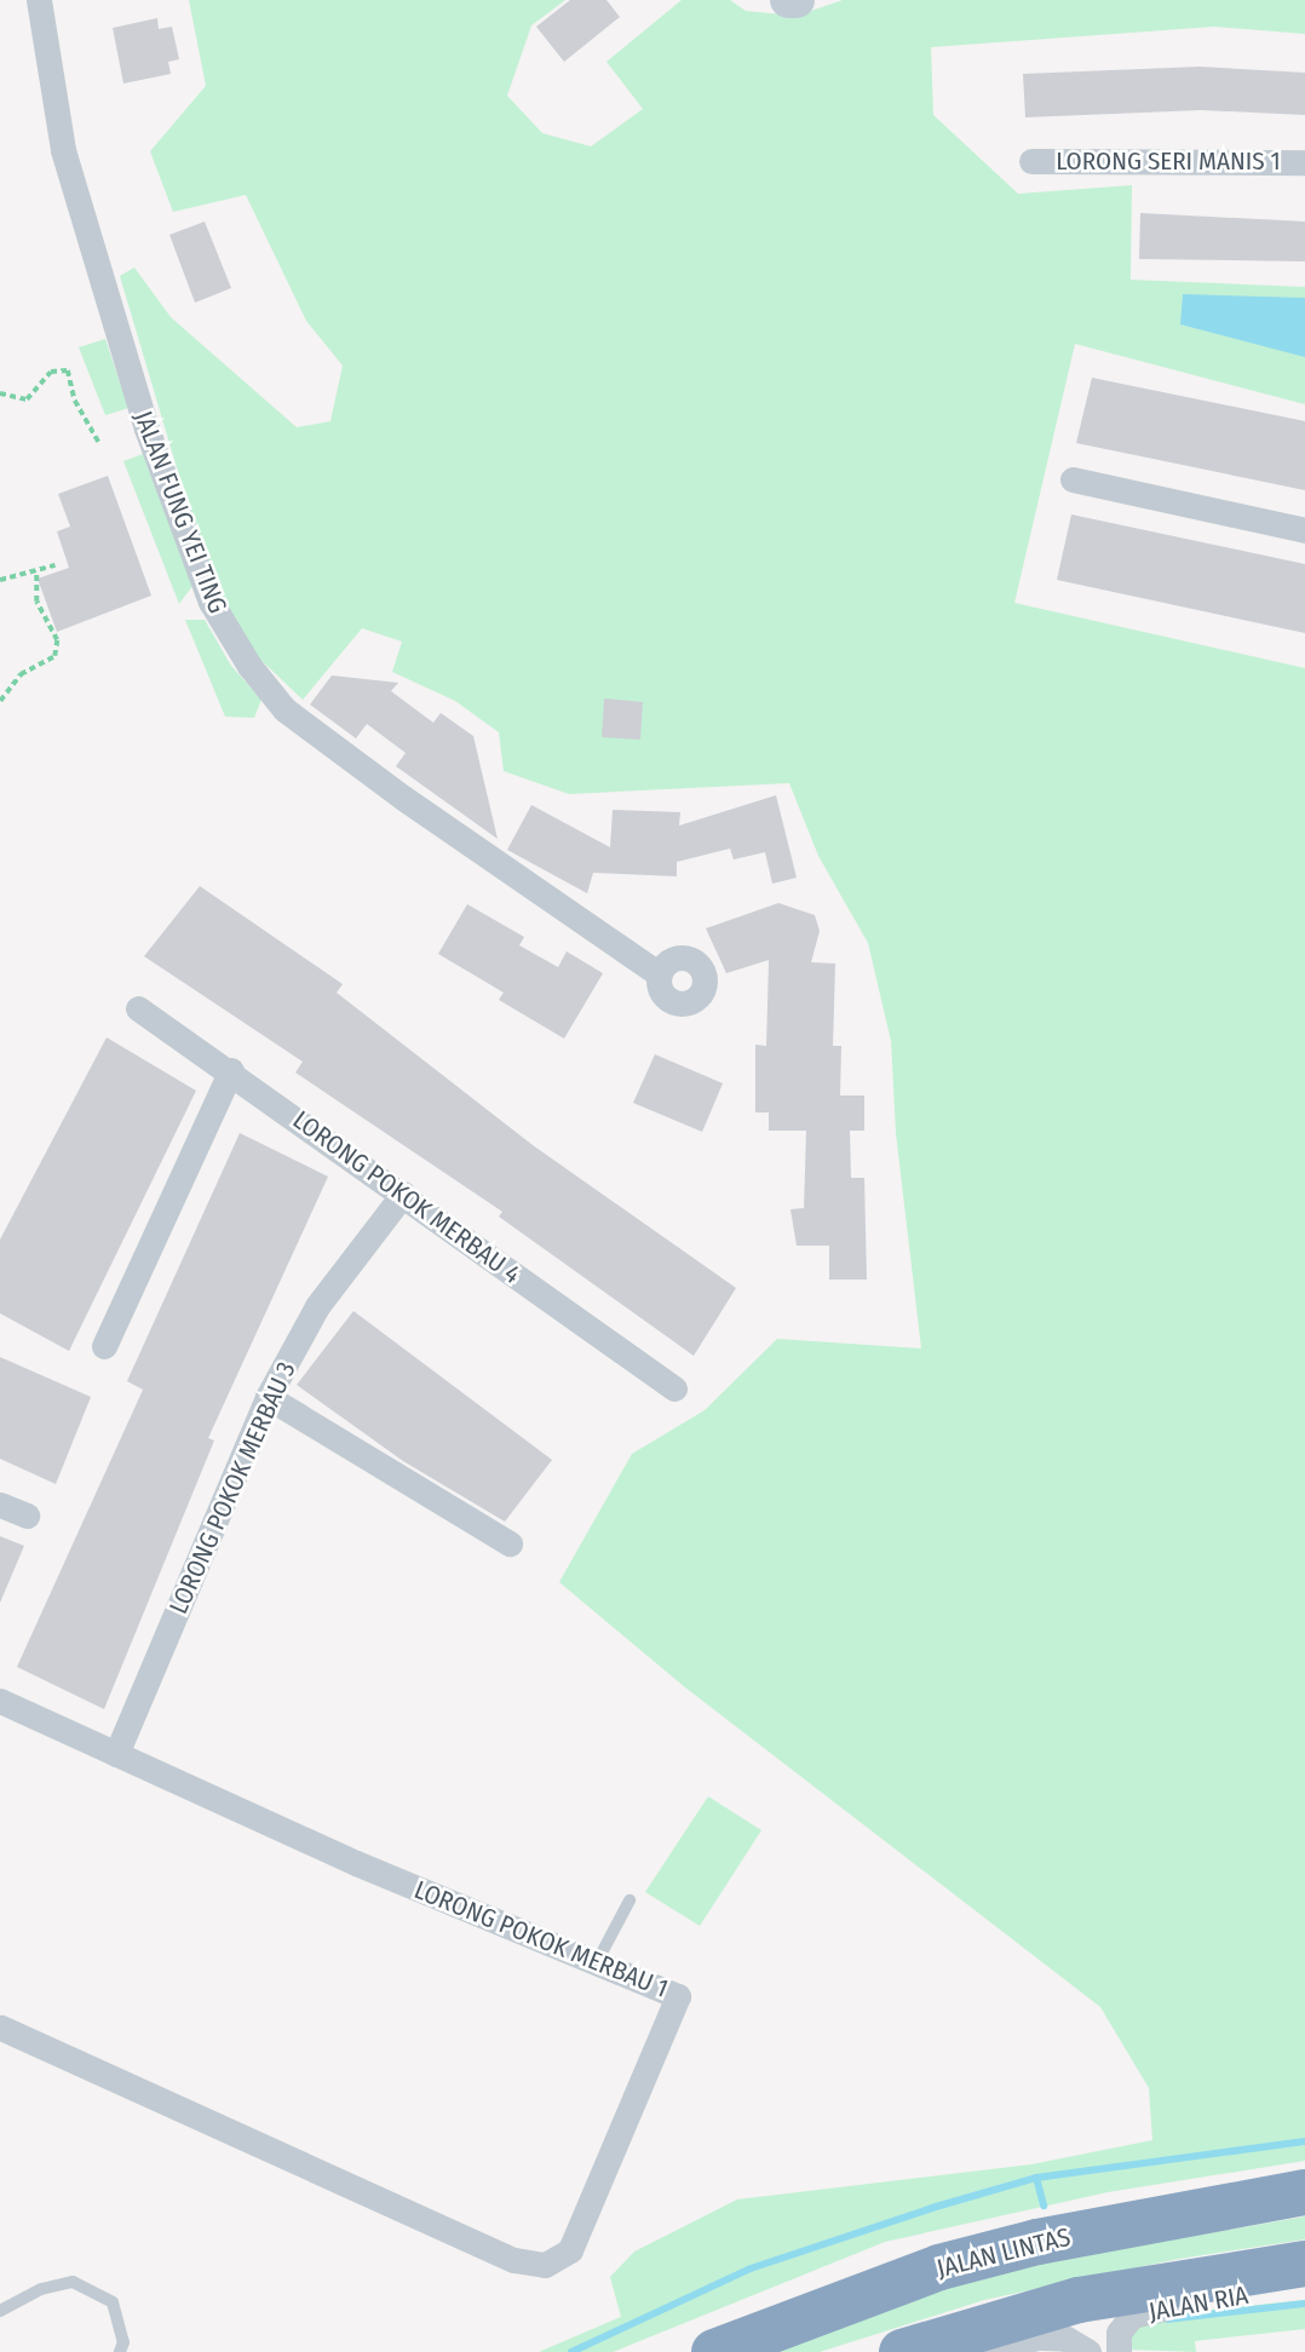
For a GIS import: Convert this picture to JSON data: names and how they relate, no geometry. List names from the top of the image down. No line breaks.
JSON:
{"streets":{"highway":["JALAN LINTAS"],"street":["LORONG SERI MANIS 1","JALAN FUNG YEI TING","LORONG POKOK MERBAU 4","LORONG POKOK MERBAU 3","LORONG POKOK MERBAU 1","JALAN RIA"]},"crossings":[["LORONG POKOK MERBAU 4","LORONG POKOK MERBAU 3"],["LORONG POKOK MERBAU 3","LORONG POKOK MERBAU 1"]]}
